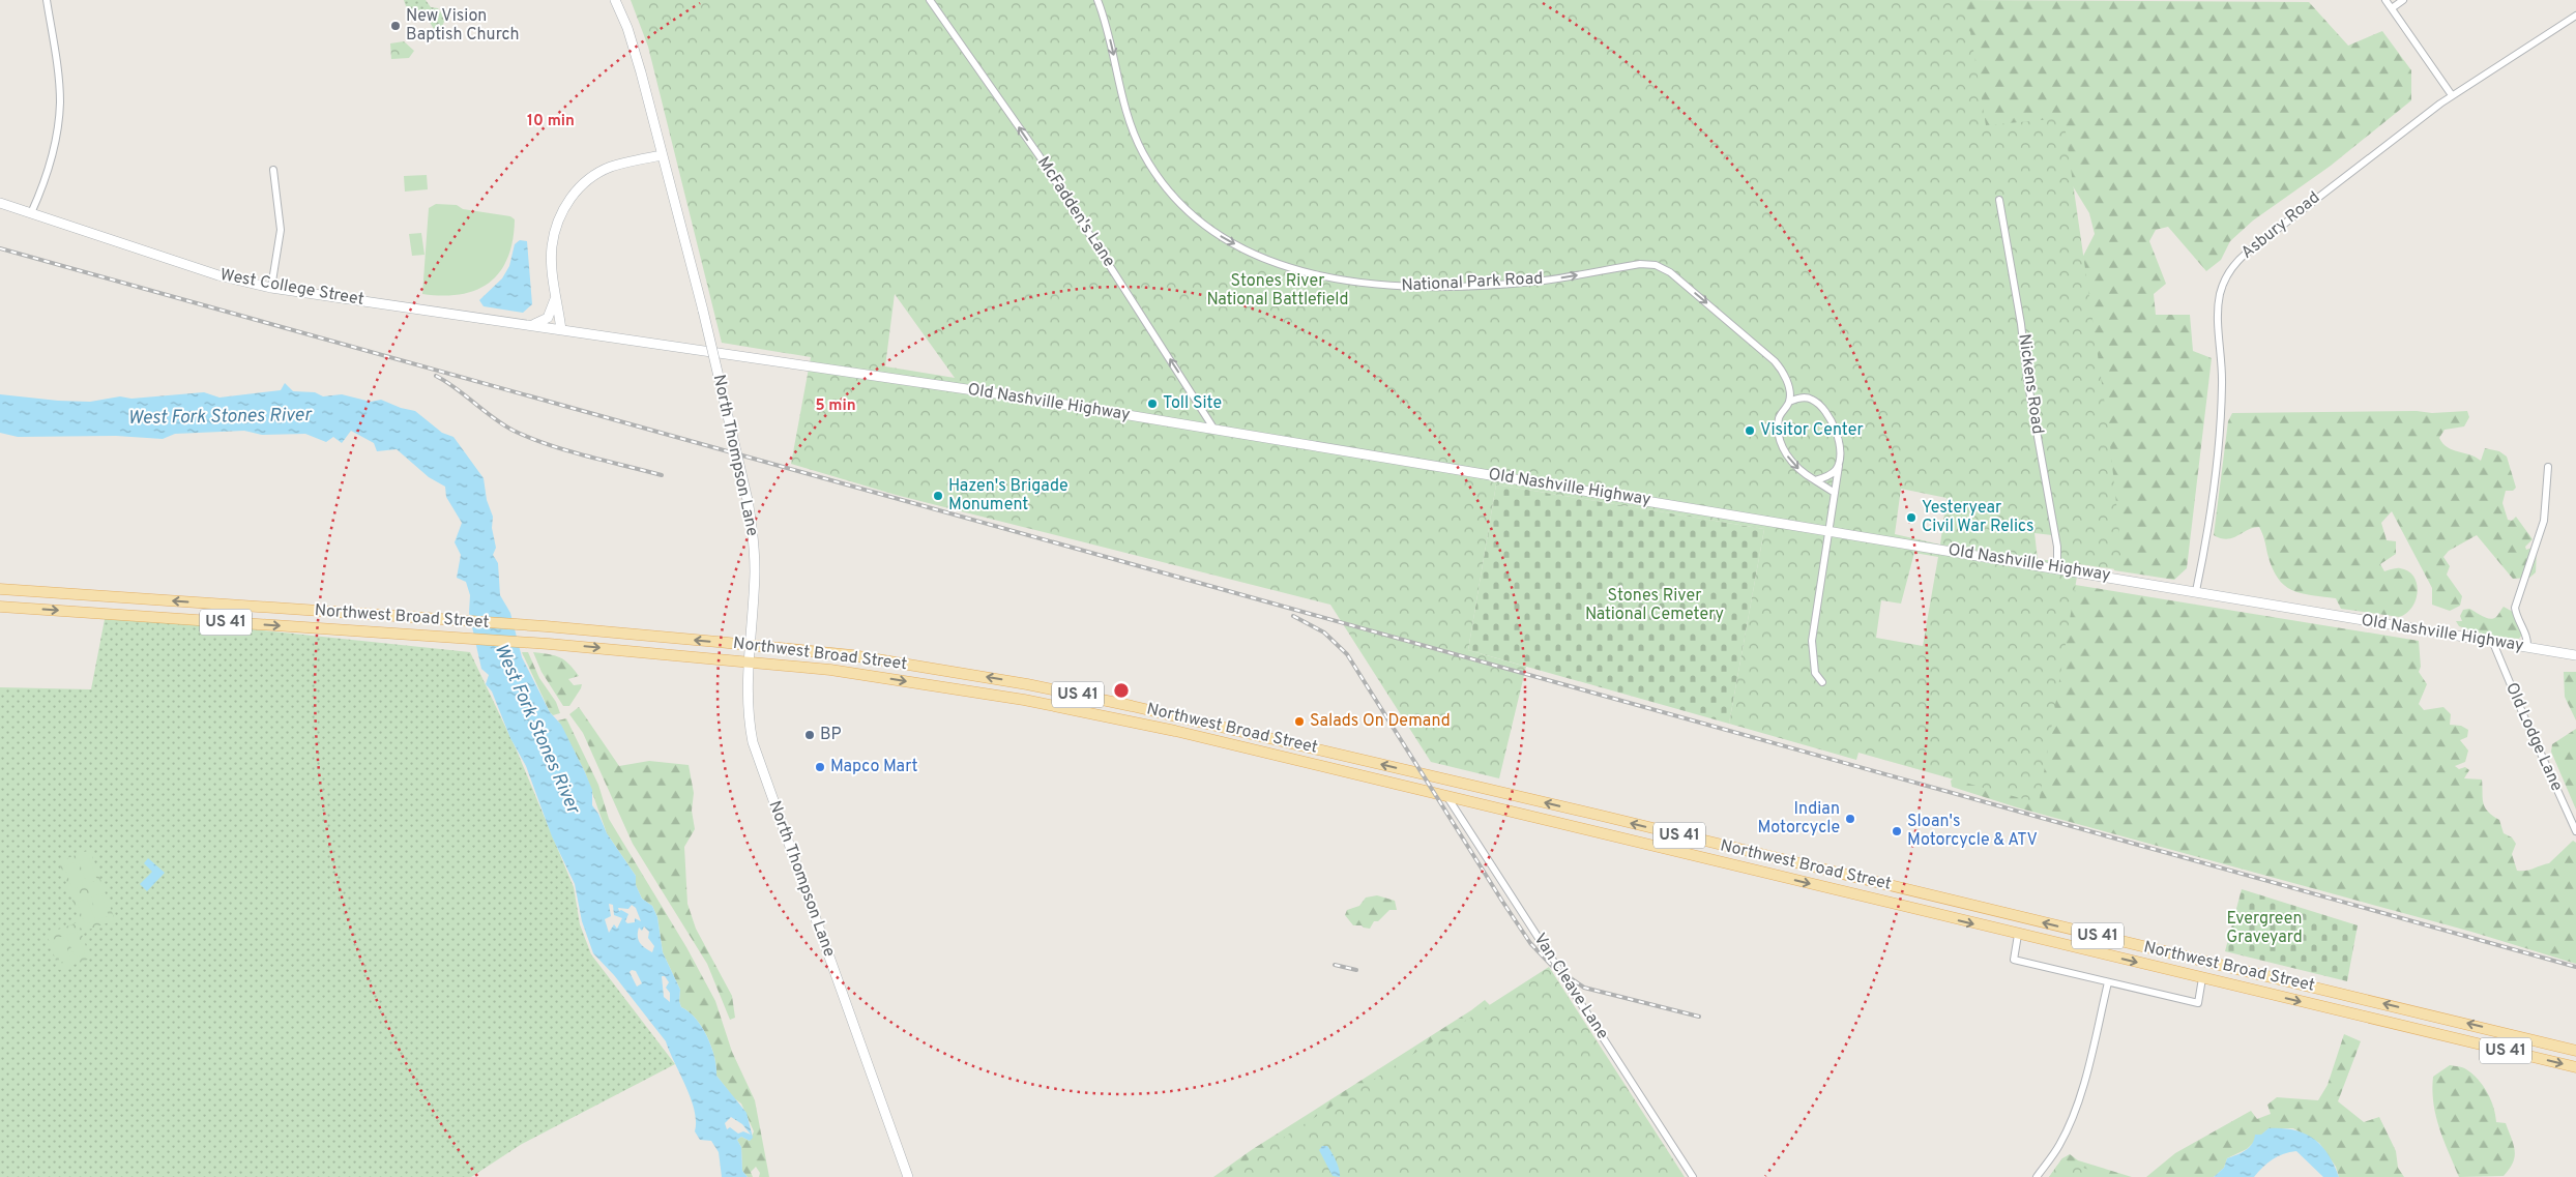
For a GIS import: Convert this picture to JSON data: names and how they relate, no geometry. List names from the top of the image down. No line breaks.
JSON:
{"streets":{"main road":["West College Street","Old Nashville Highway","North Thompson Lane","Northwest Broad Street","US 41"],"street":["McFadden's Lane","Asbury Road","National Park Road","Nickens Road","Old Lodge Lane","Van Cleave Lane"]},"crossings":[["McFadden's Lane","Old Nashville Highway"],["Asbury Road","Old Nashville Highway"],["West College Street","Old Nashville Highway"],["Nickens Road","Old Nashville Highway"],["Old Nashville Highway","Old Lodge Lane"],["North Thompson Lane","Northwest Broad Street"],["Northwest Broad Street","US 41"],["Northwest Broad Street","Van Cleave Lane"]],"one_way":["McFadden's Lane","National Park Road"],"water":["West Fork Stones River"],"parks":["Stones River National Battlefield","Stones River National Cemetery","Evergreen Graveyard"],"places":["New Vision Baptish Church","Toll Site","Visitor Center","Hazen's Brigade Monument","Yesteryear Civil War Relics","Salads On Demand","BP","Mapco Mart","Indian Motorcycle","Sloan's Motorcycle & ATV"],"rings":["10 min","5 min"]}
